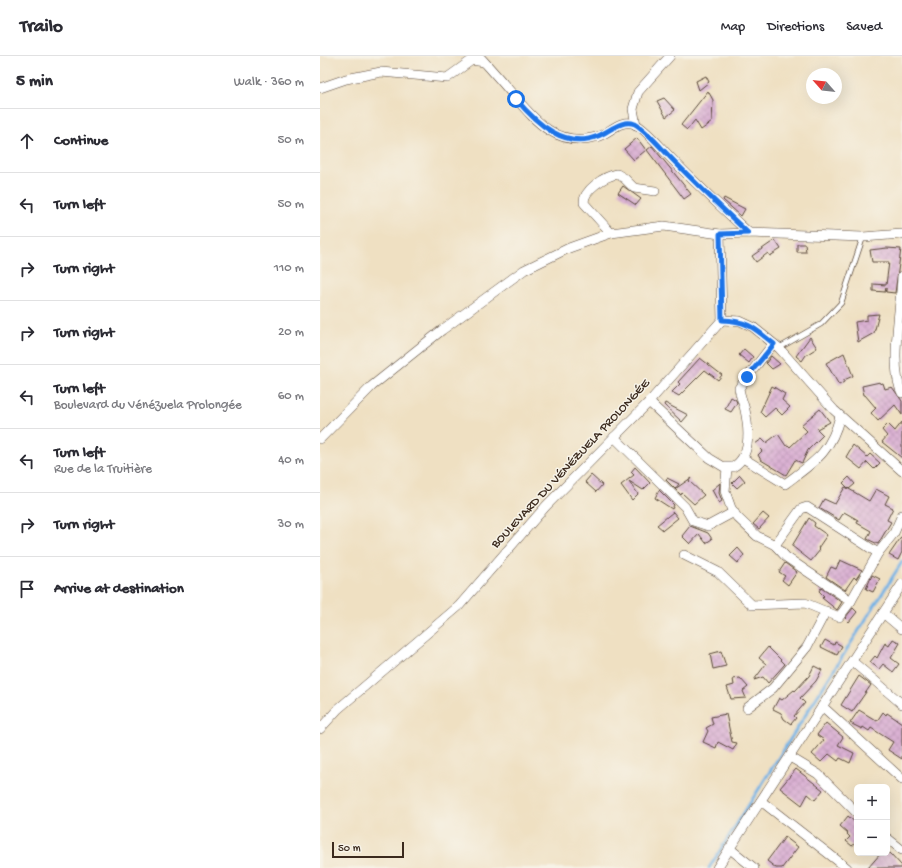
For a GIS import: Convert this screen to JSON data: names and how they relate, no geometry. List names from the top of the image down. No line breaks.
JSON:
{"streets":{"street":["BOULEVARD DU VÉNÉZUELA PROLONGÉE"]},"scale_bar":"50 m","north":"top left","page":{"header":"Trailo","nav":["Map","Directions","Saved"],"heading":["5 min","Walk · 360 m"],"list":[["Continue","50 m"],["Turn left","50 m"],["Turn right","110 m"],["Turn right","20 m"],["Turn left","Boulevard du Vénézuela Prolongée","60 m"],["Turn left","Rue de la Truitière","40 m"],["Turn right","30 m"],"Arrive at destination"],"map_buttons":["+","−"],"scale":"50 m"}}
